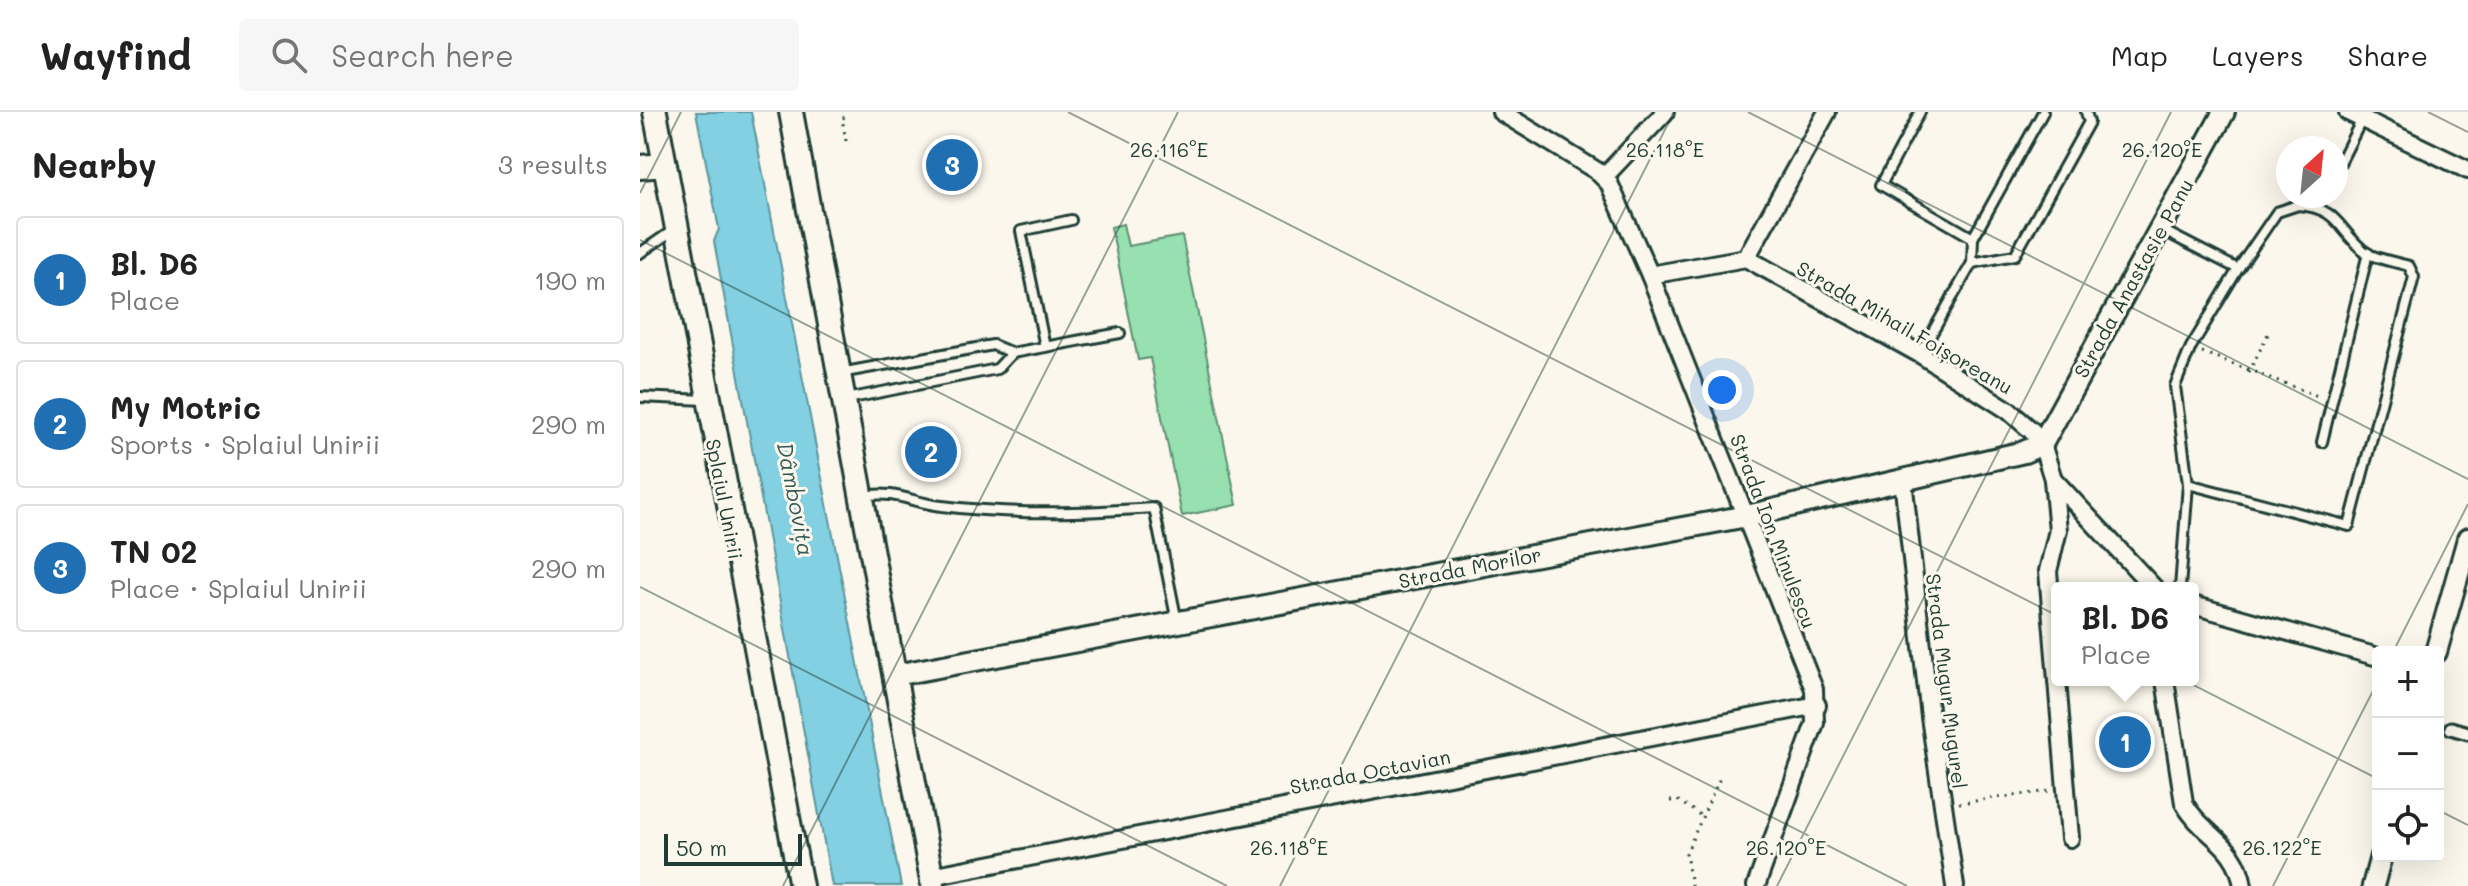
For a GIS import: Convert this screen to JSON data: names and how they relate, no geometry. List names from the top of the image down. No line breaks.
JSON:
{"streets":{"main road":["Splaiul Unirii"],"street":["Strada Anastasie Panu","Strada Mihail Foișoreanu","Strada Ion Minulescu","Strada Morilor","Strada Mugur Mugurel","Strada Octavian"]},"crossings":[["Strada Anastasie Panu","Strada Mihail Foișoreanu"],["Strada Anastasie Panu","Strada Morilor"],["Strada Mihail Foișoreanu","Strada Morilor"],["Strada Ion Minulescu","Strada Morilor"],["Strada Ion Minulescu","Strada Octavian"],["Strada Morilor","Strada Mugur Mugurel"]],"water":["Dâmbovița"],"scale_bar":"50 m","north":"top right","page":{"header":"Wayfind","search":"Search here","nav":["Map","Layers","Share"],"heading":["Nearby","3 results"],"pins":["3","2","1"],"list":[{"mark":"1","name":"Bl. D6","note":"Place","value":"190 m"},{"mark":"2","name":"My Motric","note":"Sports · Splaiul Unirii","value":"290 m"},{"mark":"3","name":"TN 02","note":"Place · Splaiul Unirii","value":"290 m"}],"popup":["Bl. D6","Place"],"map_buttons":["+","−"],"scale":"50 m"},"coordinates":["26.116°E","26.118°E","26.120°E","26.122°E"]}
